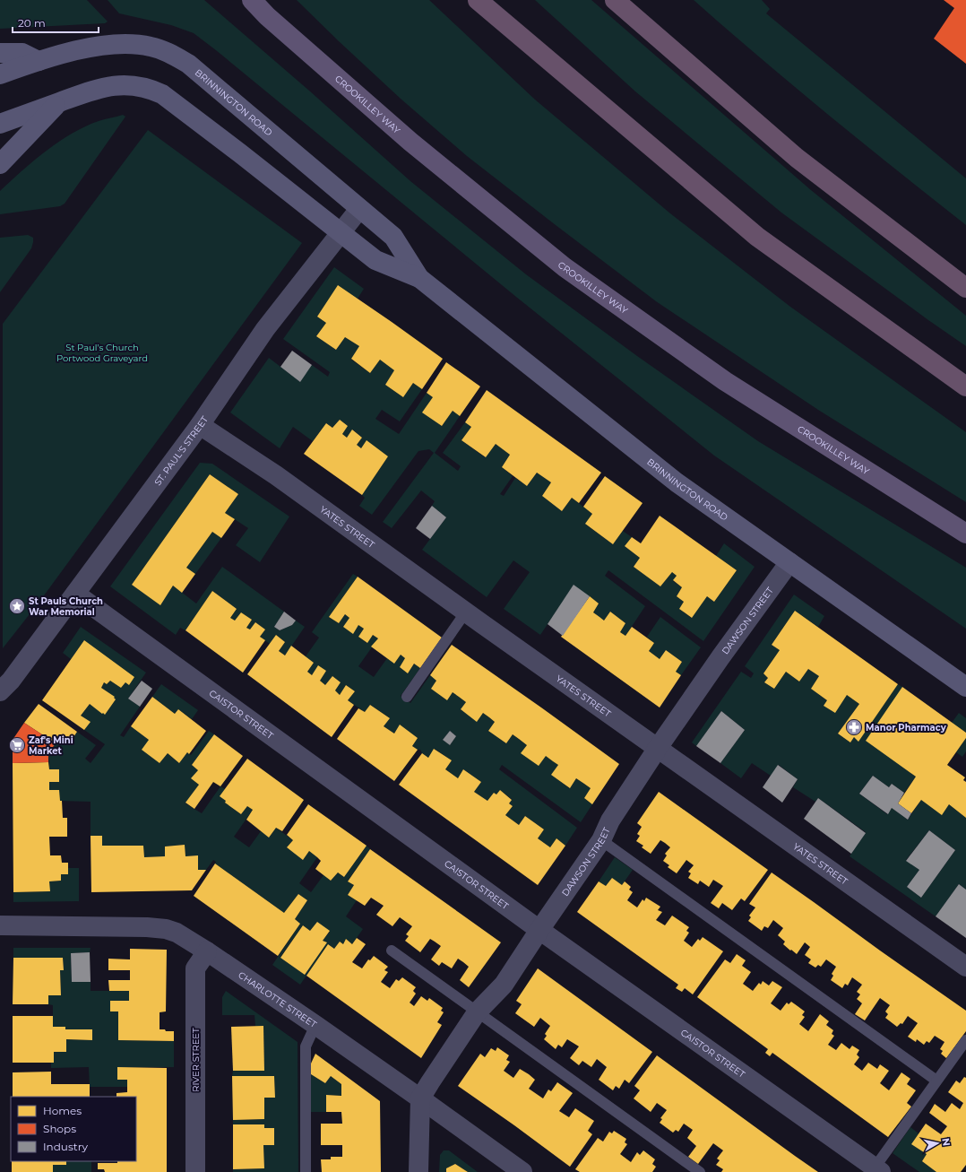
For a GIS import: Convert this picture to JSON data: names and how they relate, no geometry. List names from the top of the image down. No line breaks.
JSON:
{"streets":{"main road":["CROOKILLEY WAY"],"street":["BRINNINGTON ROAD","ST. PAUL'S STREET","YATES STREET","DAWSON STREET","CAISTOR STREET","CHARLOTTE STREET","RIVER STREET"]},"crossings":[["BRINNINGTON ROAD","ST. PAUL'S STREET"],["BRINNINGTON ROAD","DAWSON STREET"],["ST. PAUL'S STREET","YATES STREET"],["ST. PAUL'S STREET","CAISTOR STREET"],["YATES STREET","DAWSON STREET"],["DAWSON STREET","CAISTOR STREET"],["DAWSON STREET","CHARLOTTE STREET"],["CHARLOTTE STREET","RIVER STREET"]],"parks":["St Paul's Church Portwood Graveyard"],"places":{"place":["St Pauls Church War Memorial"],"pharmacy":["Manor Pharmacy"],"supermarket":["Zaf's Mini Market"]},"legend":["Homes","Shops","Industry"],"scale_bar":"20 m","north":"right"}
